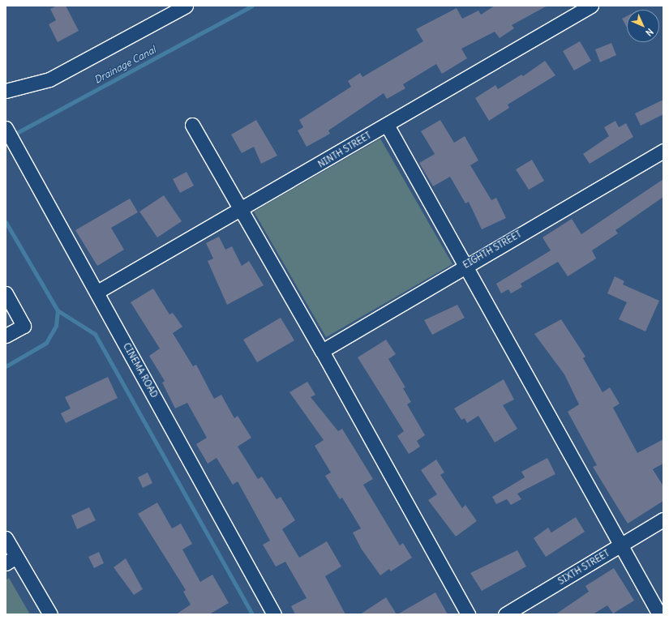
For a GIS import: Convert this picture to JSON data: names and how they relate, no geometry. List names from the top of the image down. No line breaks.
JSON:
{"streets":{"street":["NINTH STREET","EIGHTH STREET","CINEMA ROAD","SIXTH STREET"]},"crossings":[["NINTH STREET","CINEMA ROAD"]],"water":["Drainage Canal"],"north":"bottom right"}
